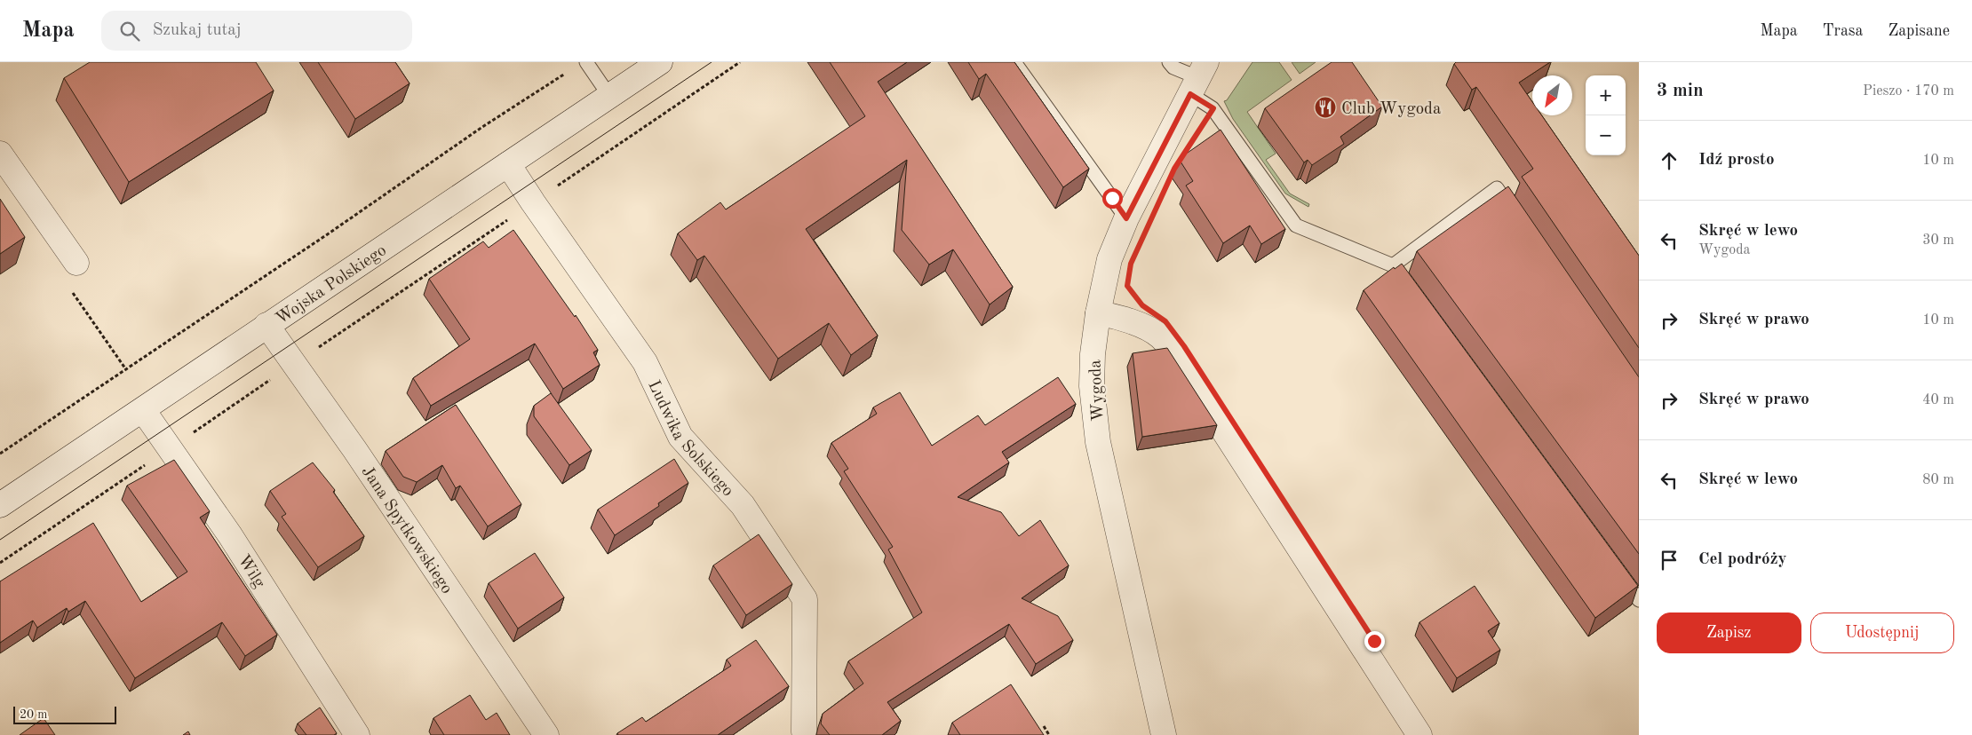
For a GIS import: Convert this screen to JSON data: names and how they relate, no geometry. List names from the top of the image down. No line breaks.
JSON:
{"streets":{"street":["Wojska Polskiego","Wygoda","Ludwika Solskiego","Jana Spytkowskiego","Wilg"]},"crossings":[["Wojska Polskiego","Ludwika Solskiego"],["Wojska Polskiego","Jana Spytkowskiego"],["Wojska Polskiego","Wilg"]],"places":{"restaurant":["Club Wygoda"]},"scale_bar":"20 m","north":"bottom left","page":{"header":"Mapa","search":"Szukaj tutaj","nav":["Mapa","Trasa","Zapisane"],"heading":["3 min","Pieszo · 170 m"],"map_buttons":["+","−"],"list":[["Idź prosto","10 m"],["Skręć w lewo","Wygoda","30 m"],["Skręć w prawo","10 m"],["Skręć w prawo","40 m"],["Skręć w lewo","80 m"],"Cel podróży"],"buttons":["Zapisz","Udostępnij"],"scale":"20 m"}}
